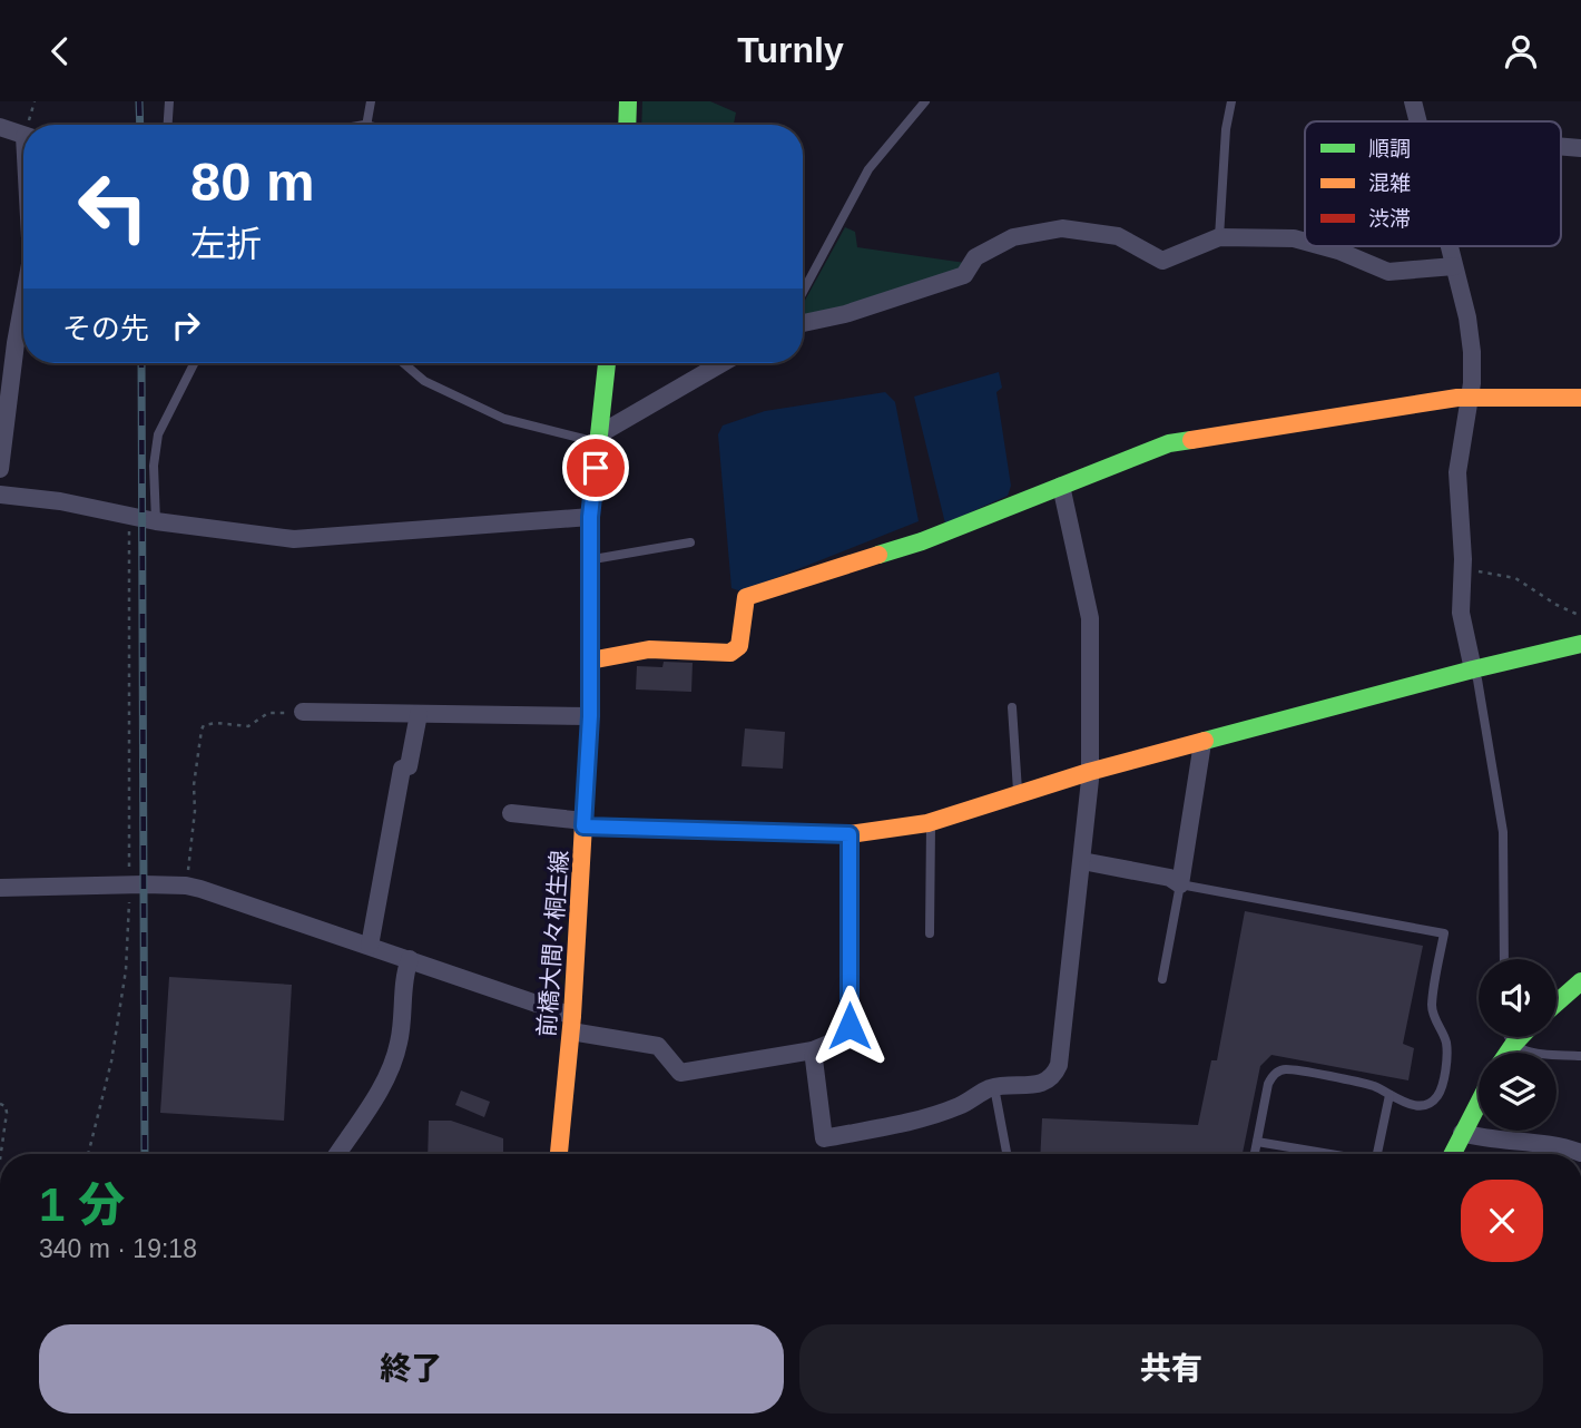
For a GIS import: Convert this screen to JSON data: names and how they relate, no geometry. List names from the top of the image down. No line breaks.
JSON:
{"streets":{"street":["前橋大間々桐生線"]},"legend":["順調","混雑","渋滞"],"page":{"header":"Turnly","turn":["80 m","左折"],"then":"その先","heading":["1 分","340 m · 19:18"],"buttons":["終了","共有"]}}
